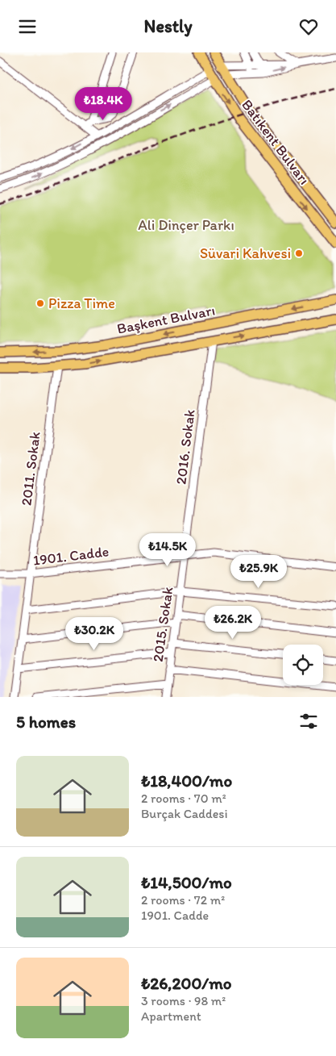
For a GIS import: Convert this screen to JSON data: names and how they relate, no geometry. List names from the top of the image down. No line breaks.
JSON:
{"streets":{"main road":["Batıkent Bulvarı","Başkent Bulvarı"],"street":["2016. Sokak","2011. Sokak","1901. Cadde","2015. Sokak"]},"crossings":[["Başkent Bulvarı","2016. Sokak"],["Başkent Bulvarı","2011. Sokak"],["2016. Sokak","1901. Cadde"],["2016. Sokak","2015. Sokak"],["2011. Sokak","1901. Cadde"],["1901. Cadde","2015. Sokak"]],"parks":["Ali Dinçer Parkı"],"places":["Süvari Kahvesi","Pizza Time"],"page":{"header":"Nestly","price":["₺18.4K","₺14.5K","₺25.9K","₺26.2K","₺30.2K"],"heading":"5 homes","list":[{"name":"₺18,400/mo","note":"2 rooms · 70 m² · Burçak Caddesi"},{"name":"₺14,500/mo","note":"2 rooms · 72 m² · 1901. Cadde"},{"name":"₺26,200/mo","note":"3 rooms · 98 m² · Apartment"}]}}
